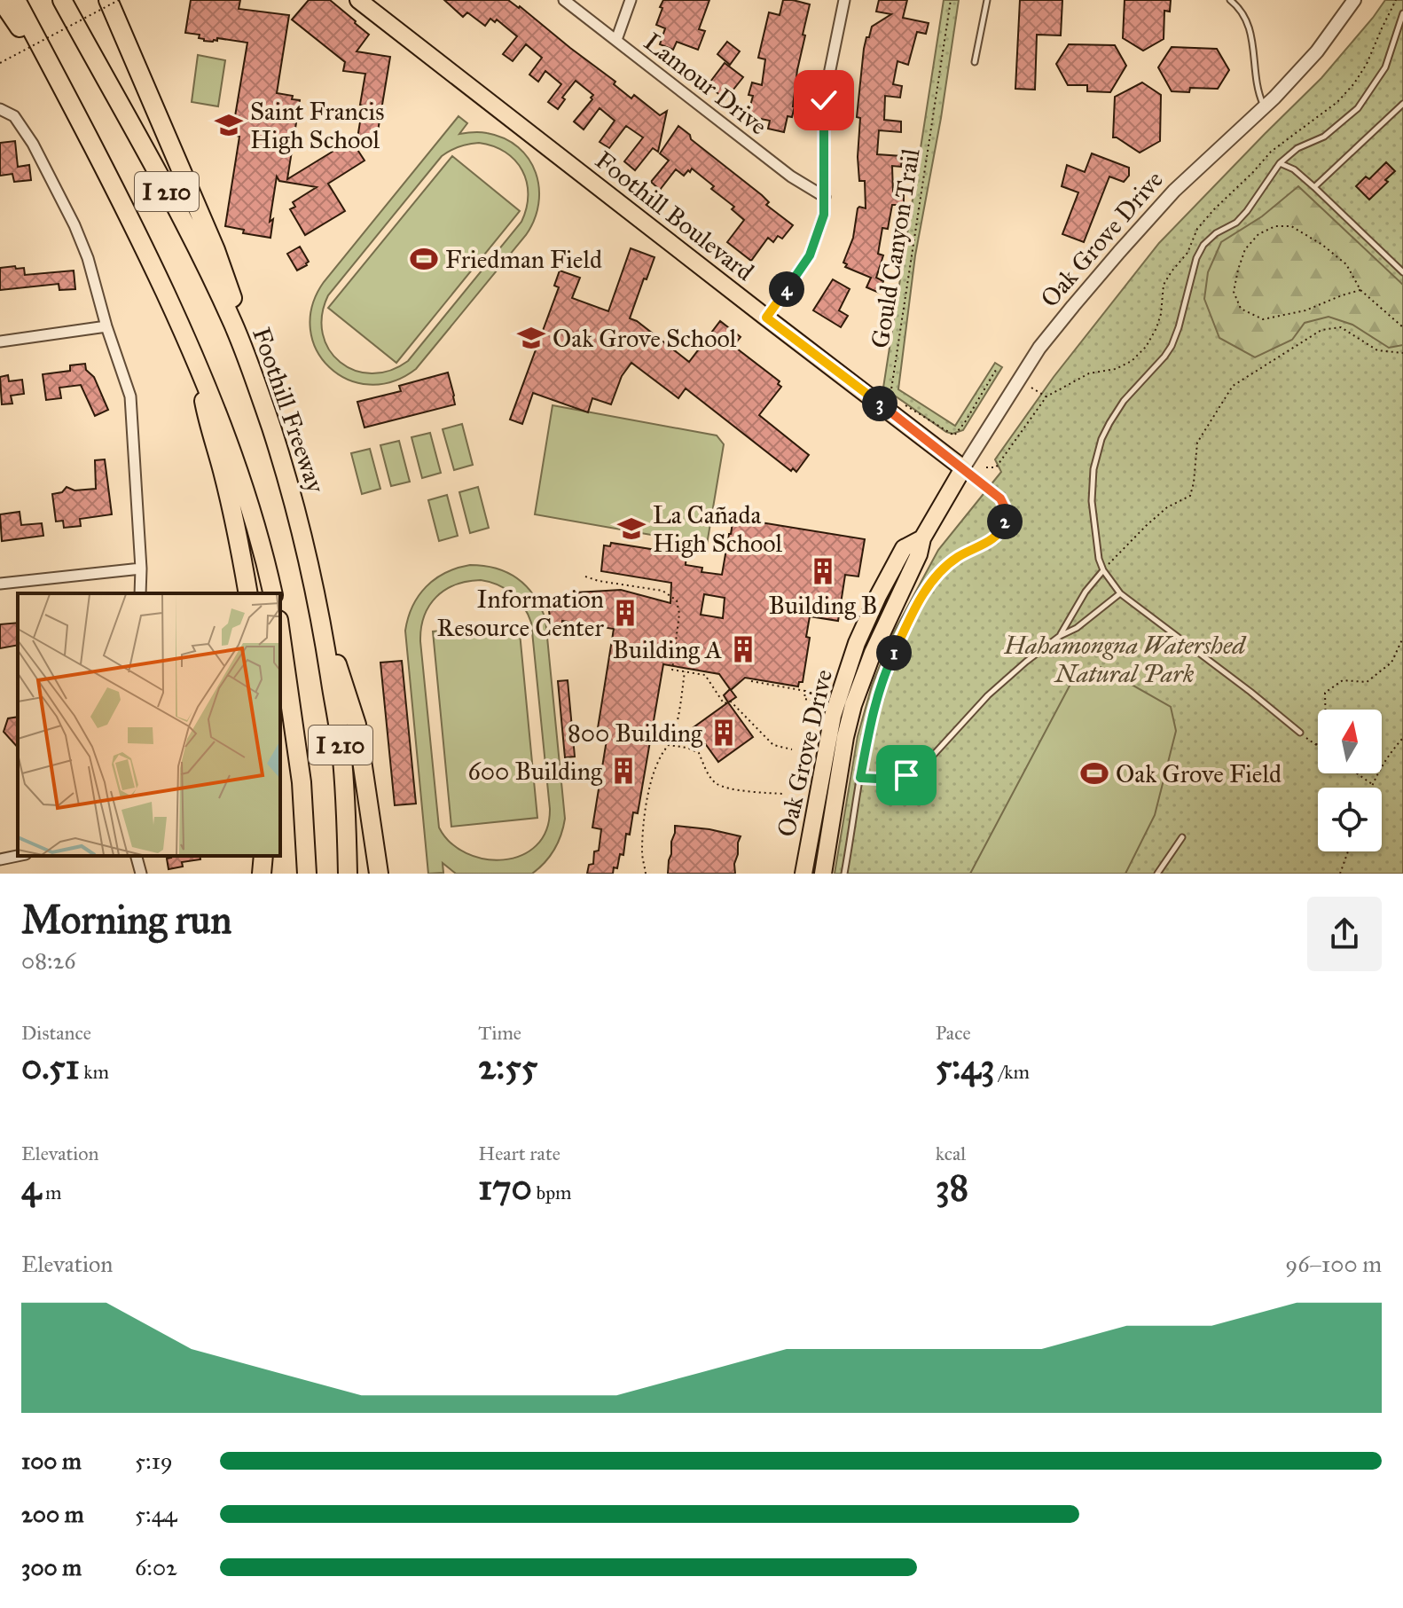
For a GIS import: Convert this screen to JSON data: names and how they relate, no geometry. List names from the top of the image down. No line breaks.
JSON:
{"streets":{"highway":["I 210","Foothill Freeway"],"main road":["Foothill Boulevard","Oak Grove Drive"],"street":["Lamour Drive"],"path":["Gould Canyon Trail"]},"crossings":[["Foothill Boulevard","Oak Grove Drive"]],"parks":["Hahamongna Watershed Natural Park"],"places":{"school or university":["Saint Francis High School","Oak Grove School","La Cañada High School"],"sports":["Friedman Field","Oak Grove Field"],"building":["Building B","Information Resource Center","Building A","800 Building","600 Building"]},"north":"top","page":{"pins":["4","3","2","1"],"heading":["Morning run","08:26"],"stats":[["Distance","0.51 km"],["Time","2:55"],["Pace","5:43 /km"],["Elevation","4 m"],["Heart rate","170 bpm"],["kcal","38"]],"chart":["Elevation","96–100 m"],"list":[{"name":"100 m","note":"5:19"},{"name":"200 m","note":"5:44"},{"name":"300 m","note":"6:02"}]}}
